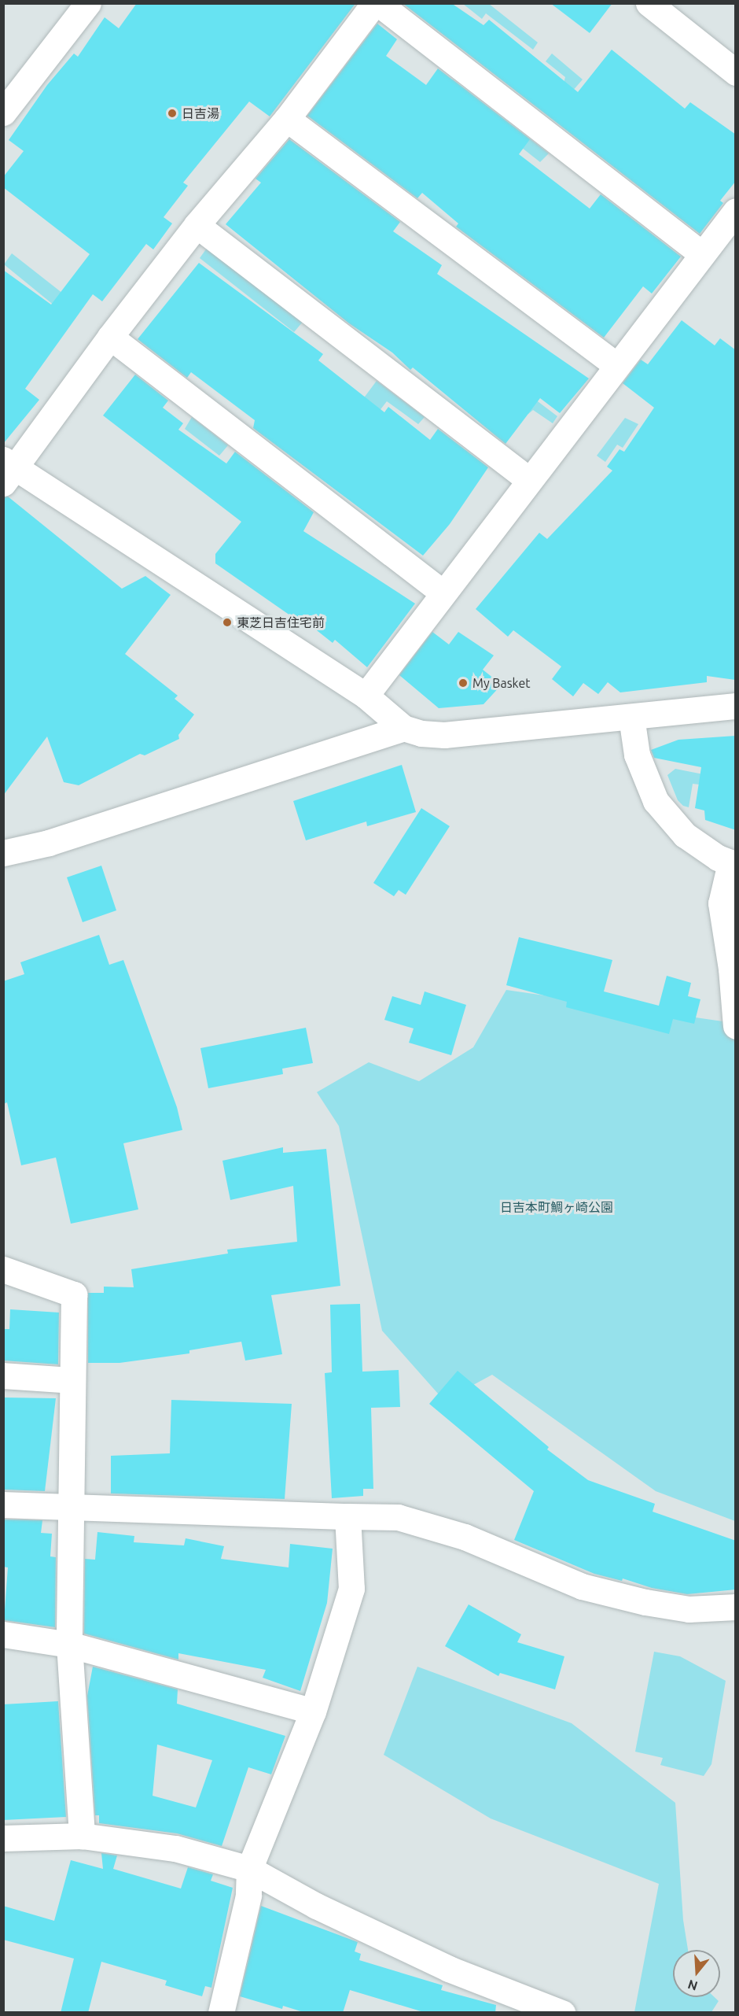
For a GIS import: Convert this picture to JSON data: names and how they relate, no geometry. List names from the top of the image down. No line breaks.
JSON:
{"parks":["日吉本町鯛ヶ崎公園"],"places":["日吉湯","東芝日吉住宅前","My Basket"],"north":"bottom"}
